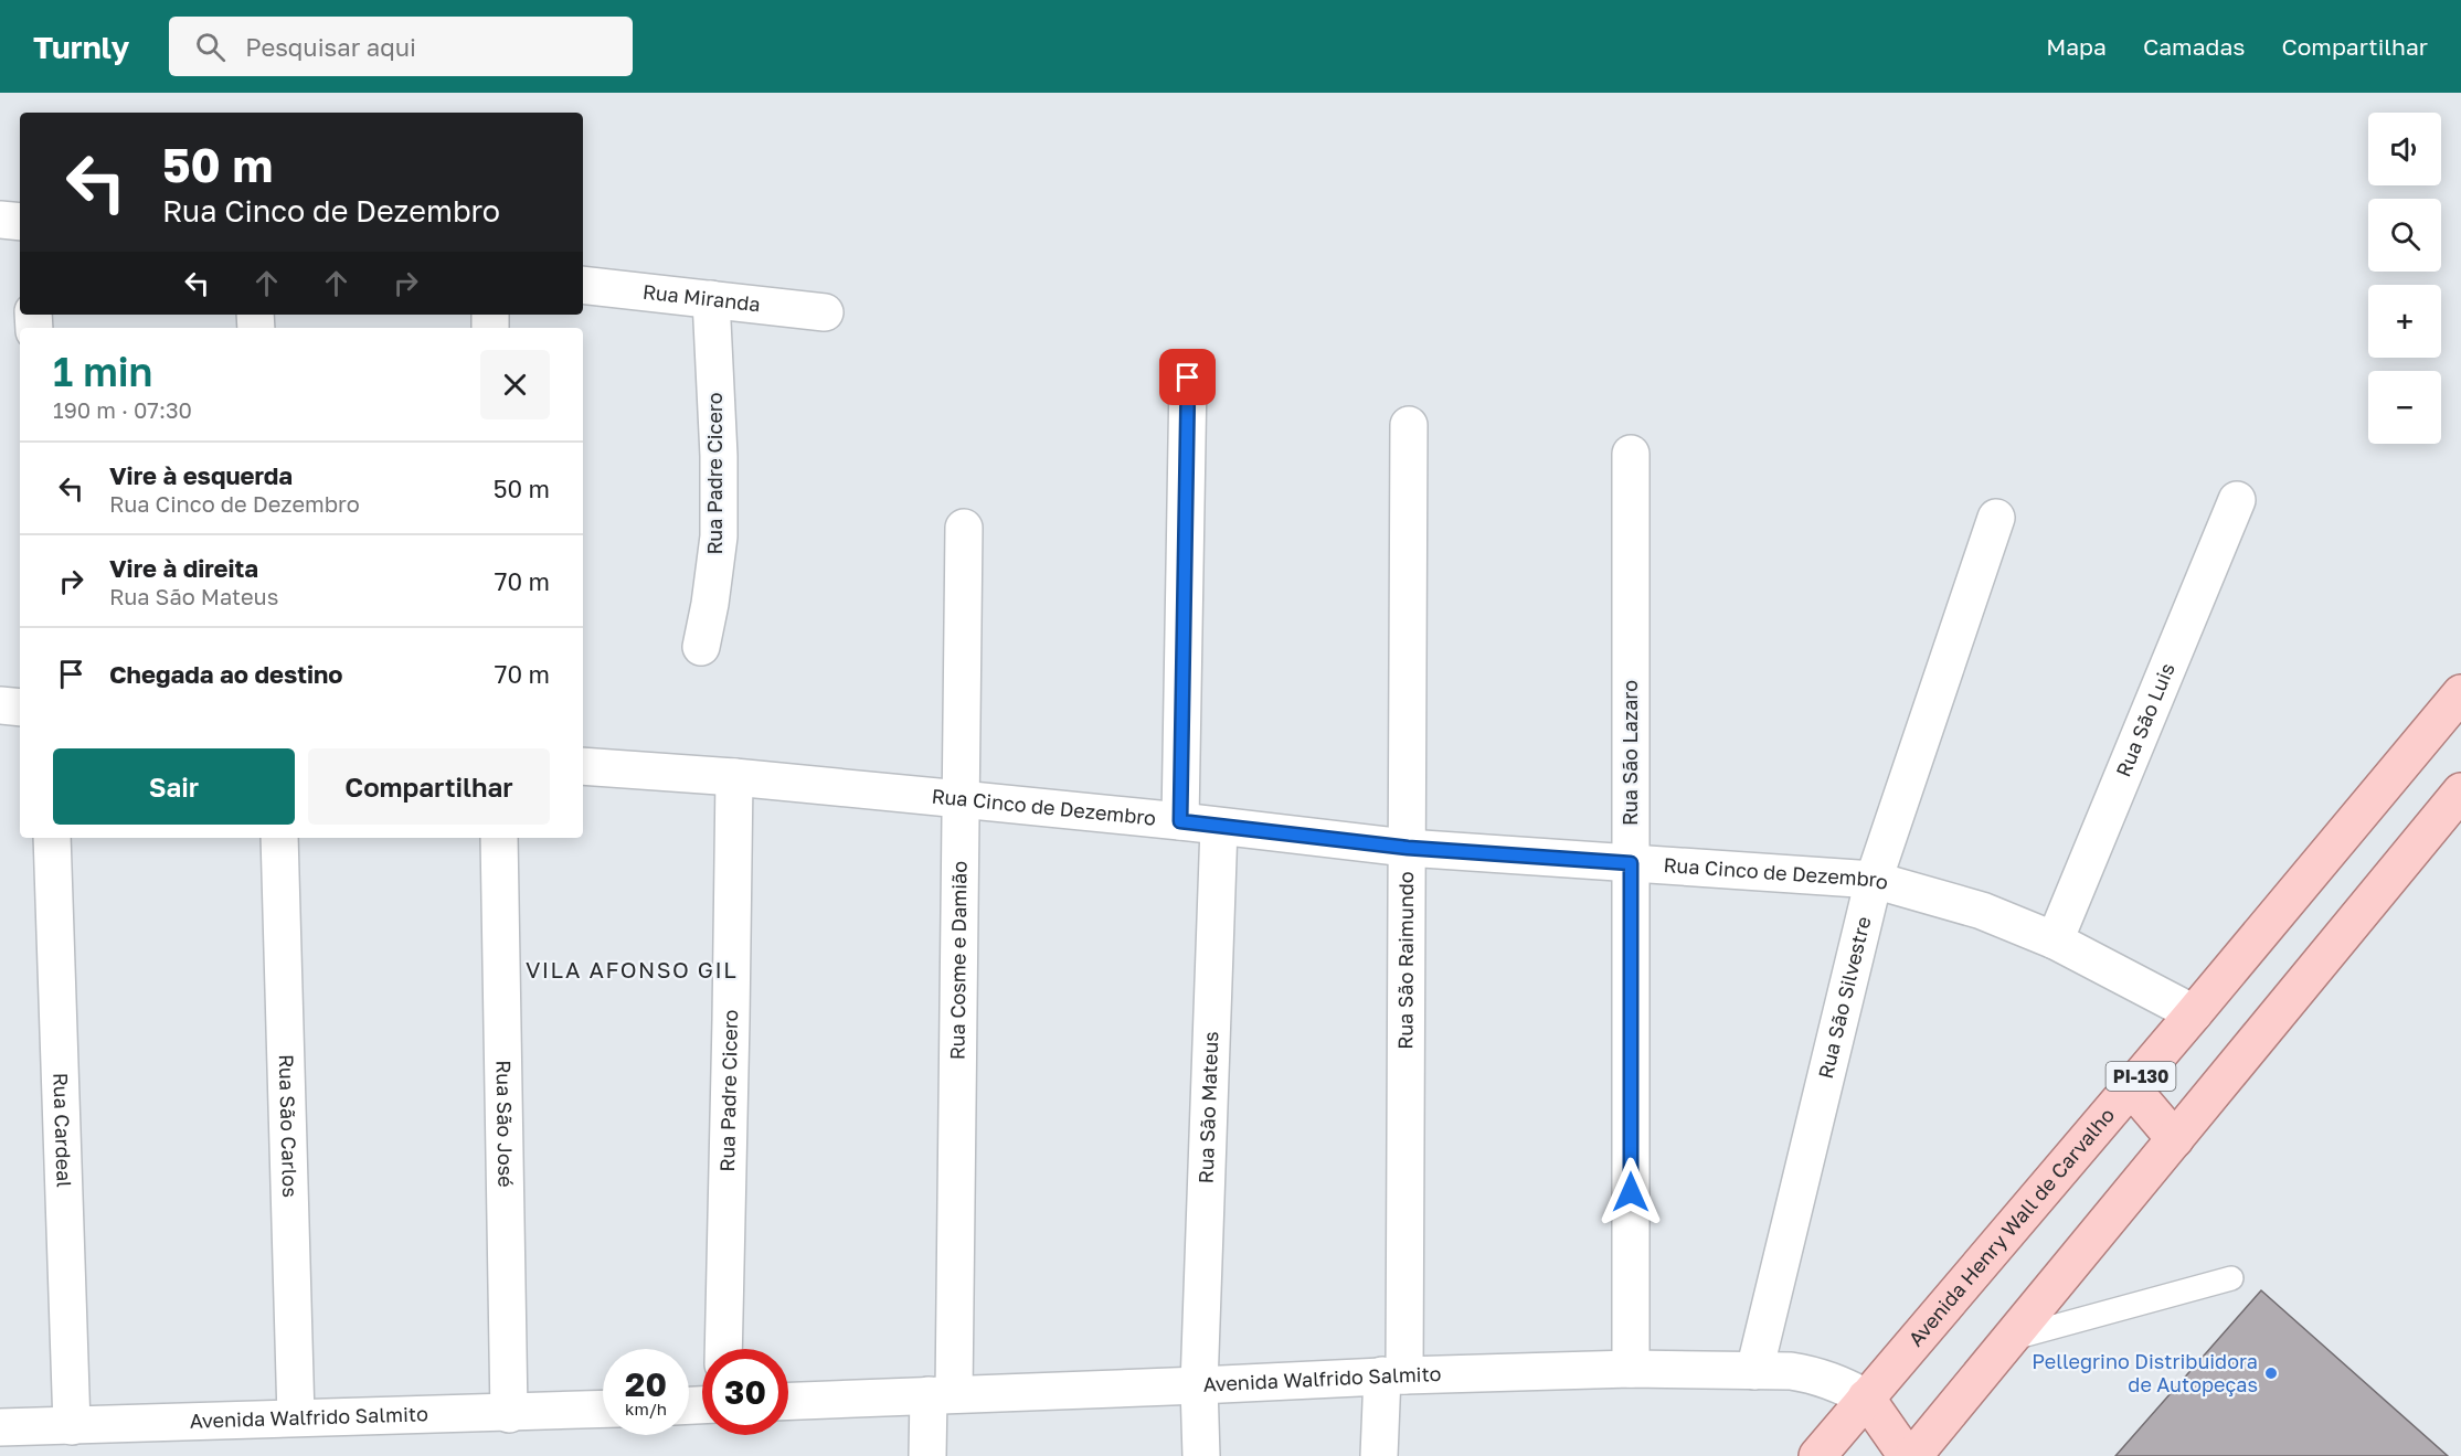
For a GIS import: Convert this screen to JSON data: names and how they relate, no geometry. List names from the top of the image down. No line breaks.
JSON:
{"streets":{"main road":["PI-130","Avenida Henry Wall de Carvalho"],"street":["Rua Miranda","Rua Padre Cicero","Rua São Luis","Rua São Lazaro","Rua Cinco de Dezembro","Rua São Raimundo","Rua Cosme e Damião","Rua São Silvestre","Rua São Mateus","Rua São José","Rua São Carlos","Rua Cardeal","Avenida Walfrido Salmito"]},"crossings":[["Rua Miranda","Rua Padre Cicero"],["Rua Padre Cicero","Rua Cinco de Dezembro"],["Rua São Luis","Rua Cinco de Dezembro"],["Rua São Lazaro","Rua Cinco de Dezembro"],["Rua São Lazaro","Avenida Walfrido Salmito"],["Rua Cinco de Dezembro","Rua São Raimundo"],["Rua Cinco de Dezembro","Rua Cosme e Damião"],["Rua Cinco de Dezembro","Rua São Silvestre"],["Rua Cinco de Dezembro","Rua São Mateus"],["Rua Cinco de Dezembro","Avenida Henry Wall de Carvalho"],["Rua São Raimundo","Avenida Walfrido Salmito"],["Rua Cosme e Damião","Avenida Walfrido Salmito"],["Rua São Silvestre","Avenida Walfrido Salmito"],["Rua São Mateus","Avenida Walfrido Salmito"],["Rua São José","Avenida Walfrido Salmito"],["Rua São Carlos","Avenida Walfrido Salmito"],["Rua Cardeal","Avenida Walfrido Salmito"],["Avenida Henry Wall de Carvalho","Avenida Walfrido Salmito"]],"districts":["VILA AFONSO GIL"],"places":["Pellegrino Distribuidora de Autopeças"],"page":{"header":"Turnly","search":"Pesquisar aqui","nav":["Mapa","Camadas","Compartilhar"],"map_buttons":["+","−"],"turn":["50 m","Rua Cinco de Dezembro"],"heading":["1 min","190 m · 07:30"],"list":[{"name":"Vire à esquerda","note":"Rua Cinco de Dezembro","value":"50 m"},{"name":"Vire à direita","note":"Rua São Mateus","value":"70 m"},{"name":"Chegada ao destino","value":"70 m"}],"buttons":["Sair","Compartilhar"],"speed":"20 km/h","limit":"30"}}
